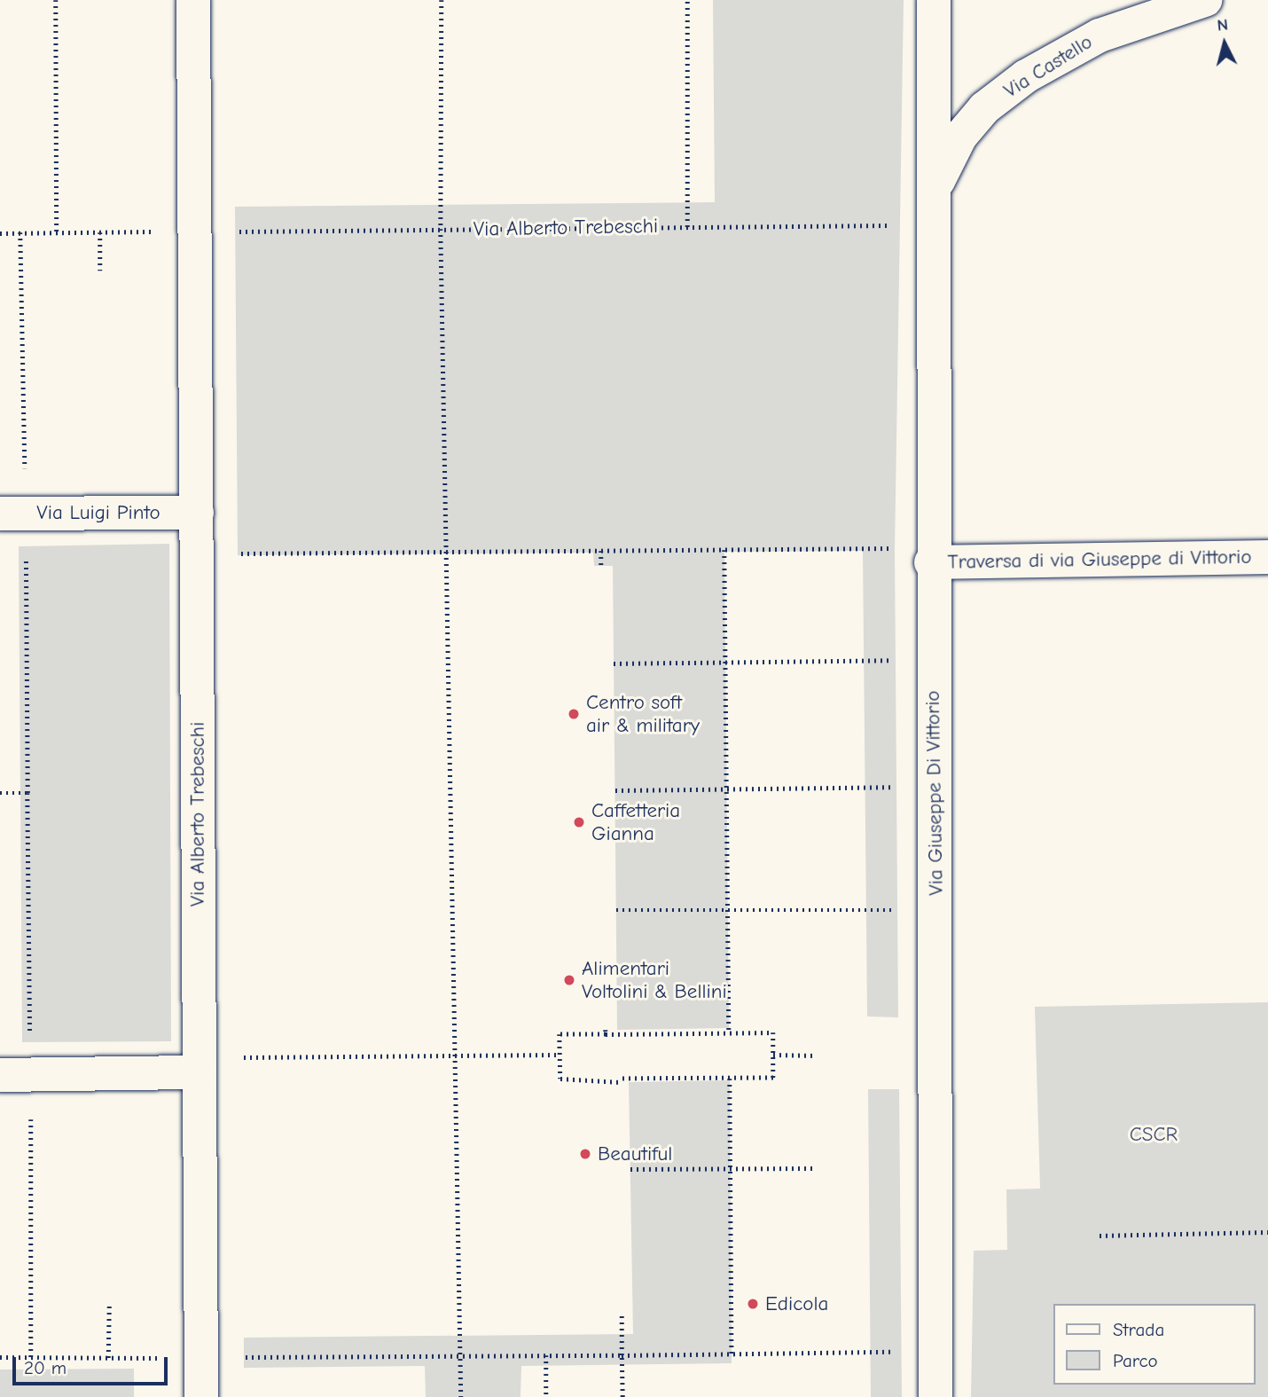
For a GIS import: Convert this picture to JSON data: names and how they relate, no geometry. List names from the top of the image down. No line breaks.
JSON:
{"streets":{"street":["Via Castello","Via Alberto Trebeschi","Via Luigi Pinto","Traversa di via Giuseppe di Vittorio","Via Giuseppe Di Vittorio"]},"crossings":[["Via Castello","Via Giuseppe Di Vittorio"],["Via Alberto Trebeschi","Via Luigi Pinto"],["Via Alberto Trebeschi","Via Giuseppe Di Vittorio"],["Traversa di via Giuseppe di Vittorio","Via Giuseppe Di Vittorio"]],"parks":["CSCR"],"places":["Centro soft air & military","Caffetteria Gianna","Alimentari Voltolini & Bellini","Beautiful","Edicola"],"legend":["Strada","Parco"],"scale_bar":"20 m","north":"top"}
